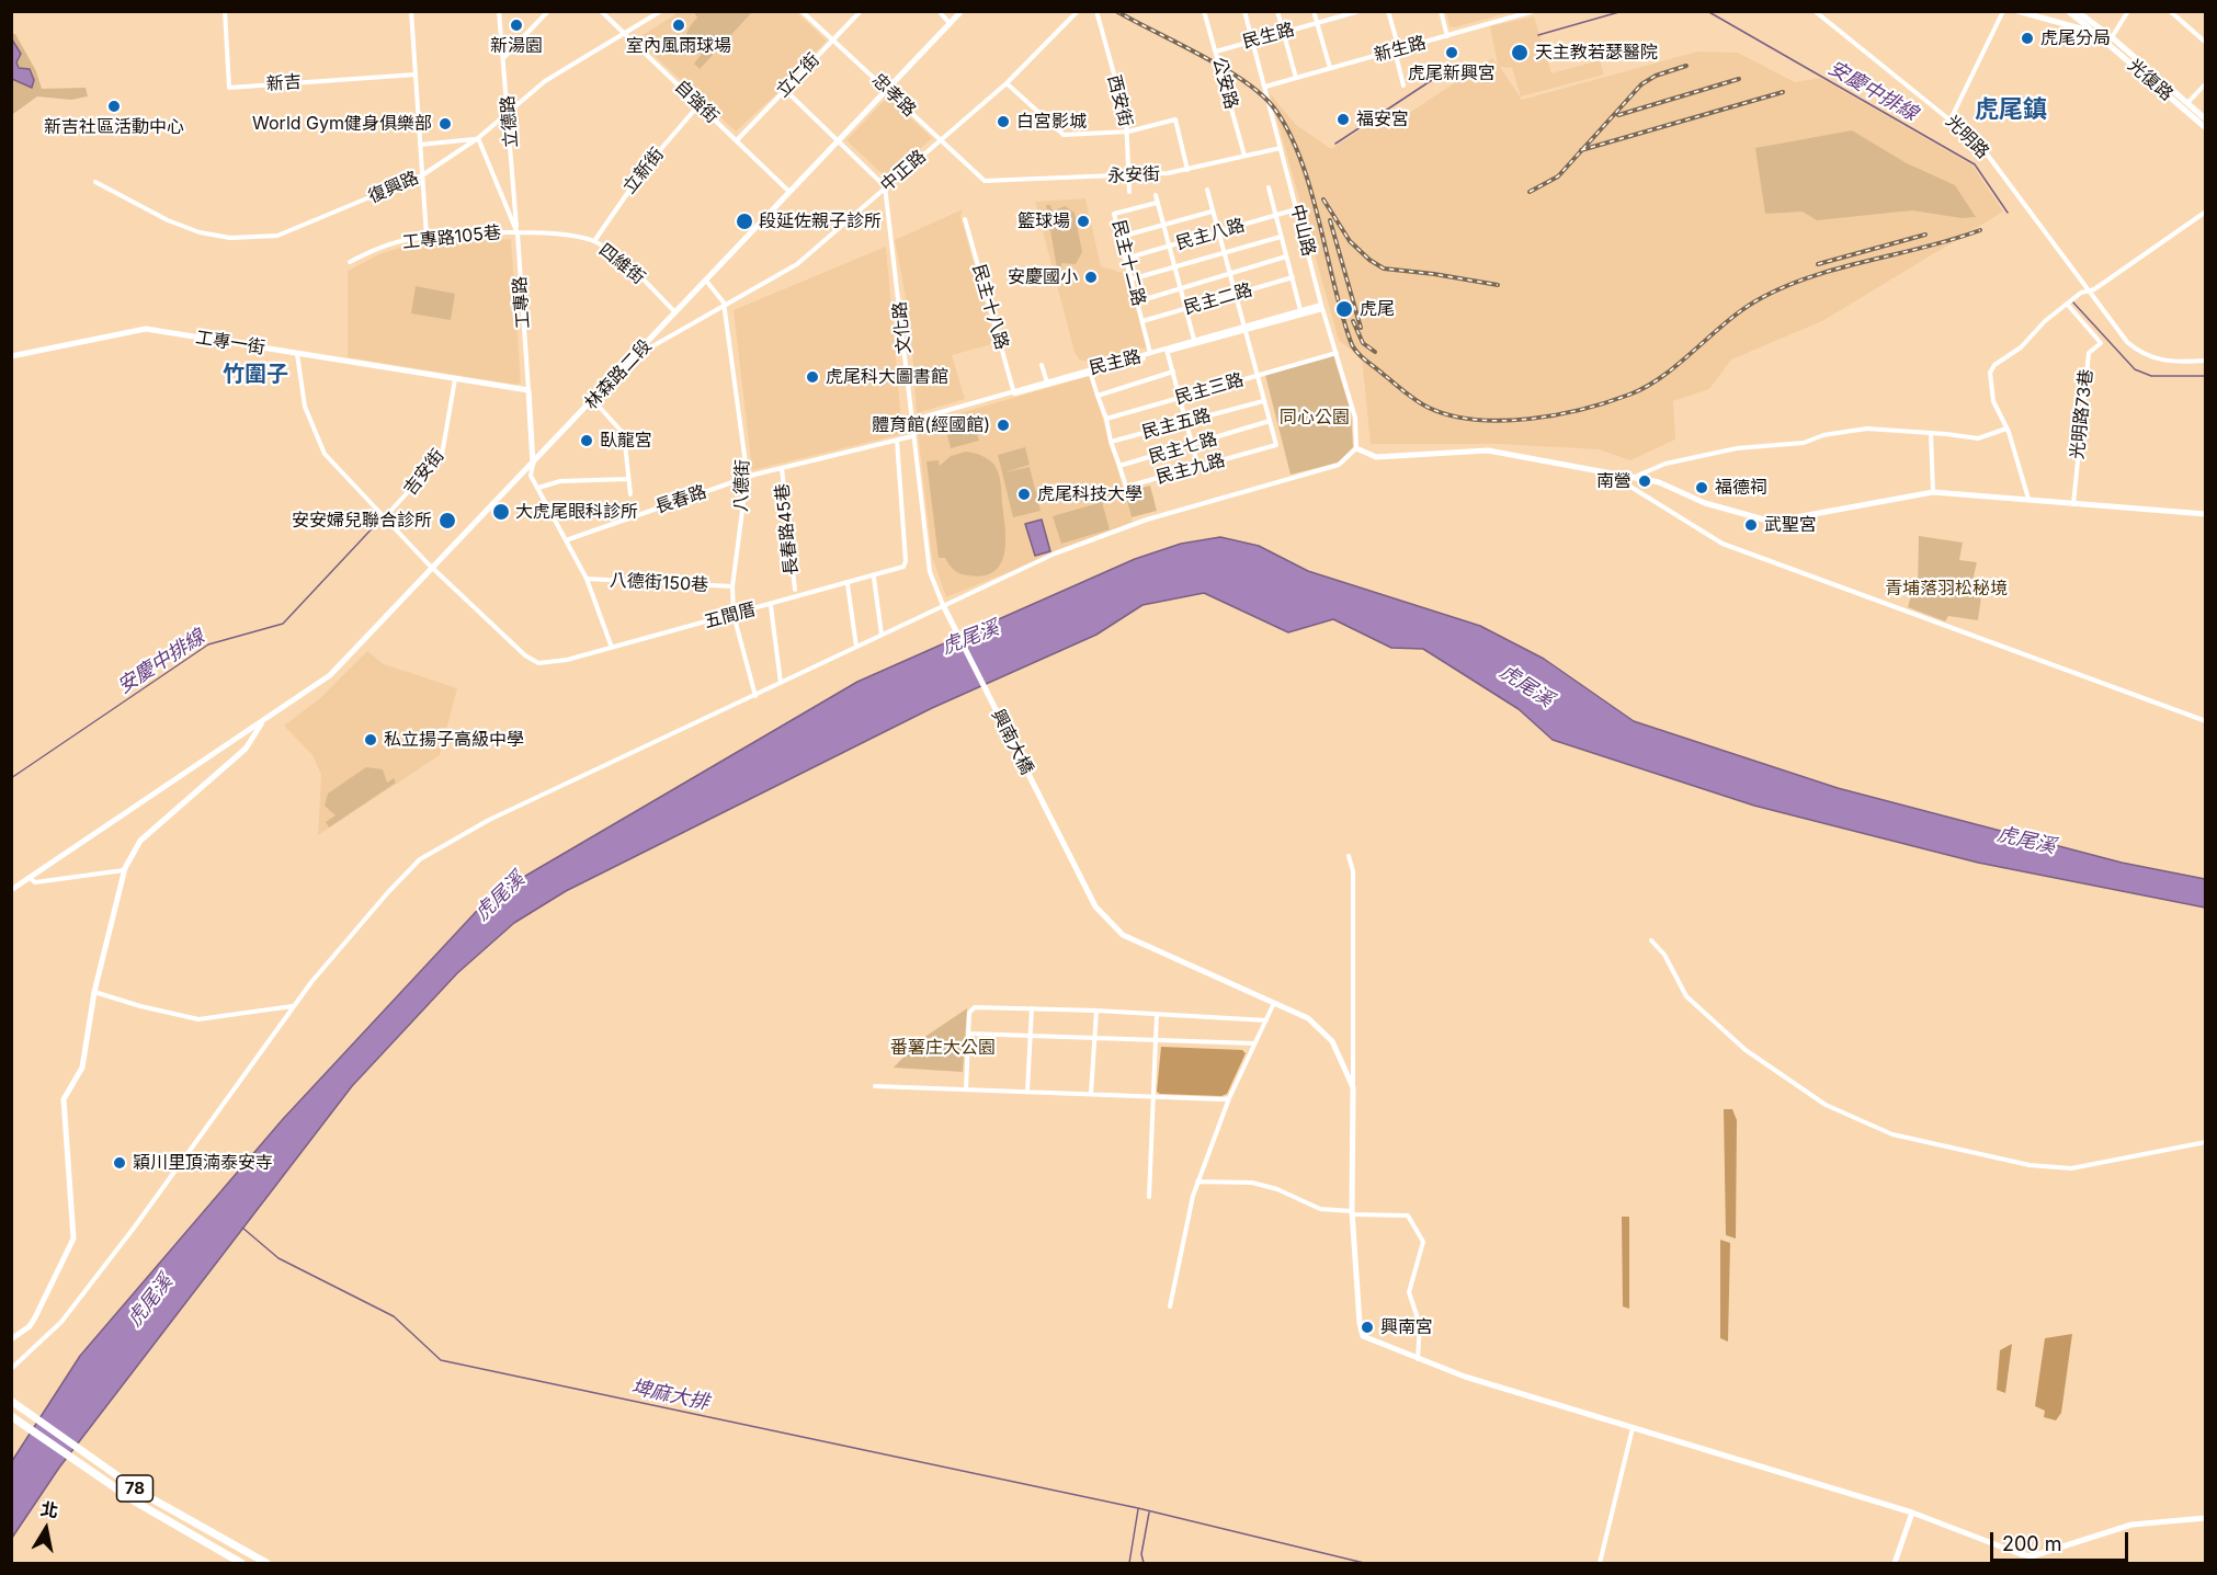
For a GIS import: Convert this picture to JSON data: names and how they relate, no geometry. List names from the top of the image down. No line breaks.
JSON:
{"streets":{"highway":["78"],"street":["民生路","新生路","立仁街","光復路","新吉","公安路","忠孝路","西安街","自強街","立德路","光明路","立新街","中正路","永安街","復興路","中山路","民主八路","工專路105巷","民主十二路","四維街","民主二路","工專路","民主十八路","文化路","工專一街","民主路","林森路二段","民主三路","光明路73巷","民主五路","民主七路","民主九路","吉安街","八德街","長春路","長春路45巷","八德街150巷","五間厝","興南大橋"]},"crossings":[["民生路","公安路"],["民生路","中山路"],["新生路","中山路"],["立仁街","忠孝路"],["立仁街","自強街"],["公安路","永安街"],["忠孝路","中正路"],["忠孝路","永安街"],["忠孝路","林森路二段"],["西安街","永安街"],["自強街","立新街"],["自強街","復興路"],["自強街","林森路二段"],["立德路","復興路"],["立德路","工專路105巷"],["立德路","四維街"],["立德路","工專路"],["立新街","四維街"],["中正路","文化路"],["中正路","林森路二段"],["中正路","八德街"],["永安街","中山路"],["復興路","工專路"],["中山路","民主八路"],["中山路","民主路"],["中山路","民主三路"],["民主八路","民主十二路"],["工專路105巷","四維街"],["工專路105巷","工專路"],["民主十二路","民主二路"],["民主十二路","民主路"],["四維街","工專路"],["四維街","林森路二段"],["工專路","工專一街"],["工專路","林森路二段"],["工專路","長春路"],["工專路","八德街150巷"],["工專路","五間厝"],["民主十八路","民主路"],["文化路","民主路"],["文化路","長春路"],["文化路","興南大橋"],["工專一街","吉安街"],["工專一街","五間厝"],["林森路二段","五間厝"],["民主七路","民主九路"],["吉安街","五間厝"],["八德街","長春路"],["八德街","八德街150巷"],["八德街","五間厝"],["長春路","長春路45巷"]],"districts":["虎尾鎮","竹圍子"],"water":["安慶中排線","虎尾溪","埤麻大排"],"parks":["同心公園","青埔落羽松秘境","番薯庄大公園"],"places":["新湯園","室內風雨球場","虎尾分局","虎尾新興宮","天主教若瑟醫院","新吉社區活動中心","福安宮","白宮影城","World Gym健身俱樂部","段延佐親子診所","籃球場","安慶國小","虎尾","虎尾科大圖書館","體育館(經國館)","臥龍宮","南營","福德祠","虎尾科技大學","大虎尾眼科診所","安安婦兒聯合診所","武聖宮","私立揚子高級中學","穎川里頂湳泰安寺","興南宮"],"scale_bar":"200 m","north":"top"}
